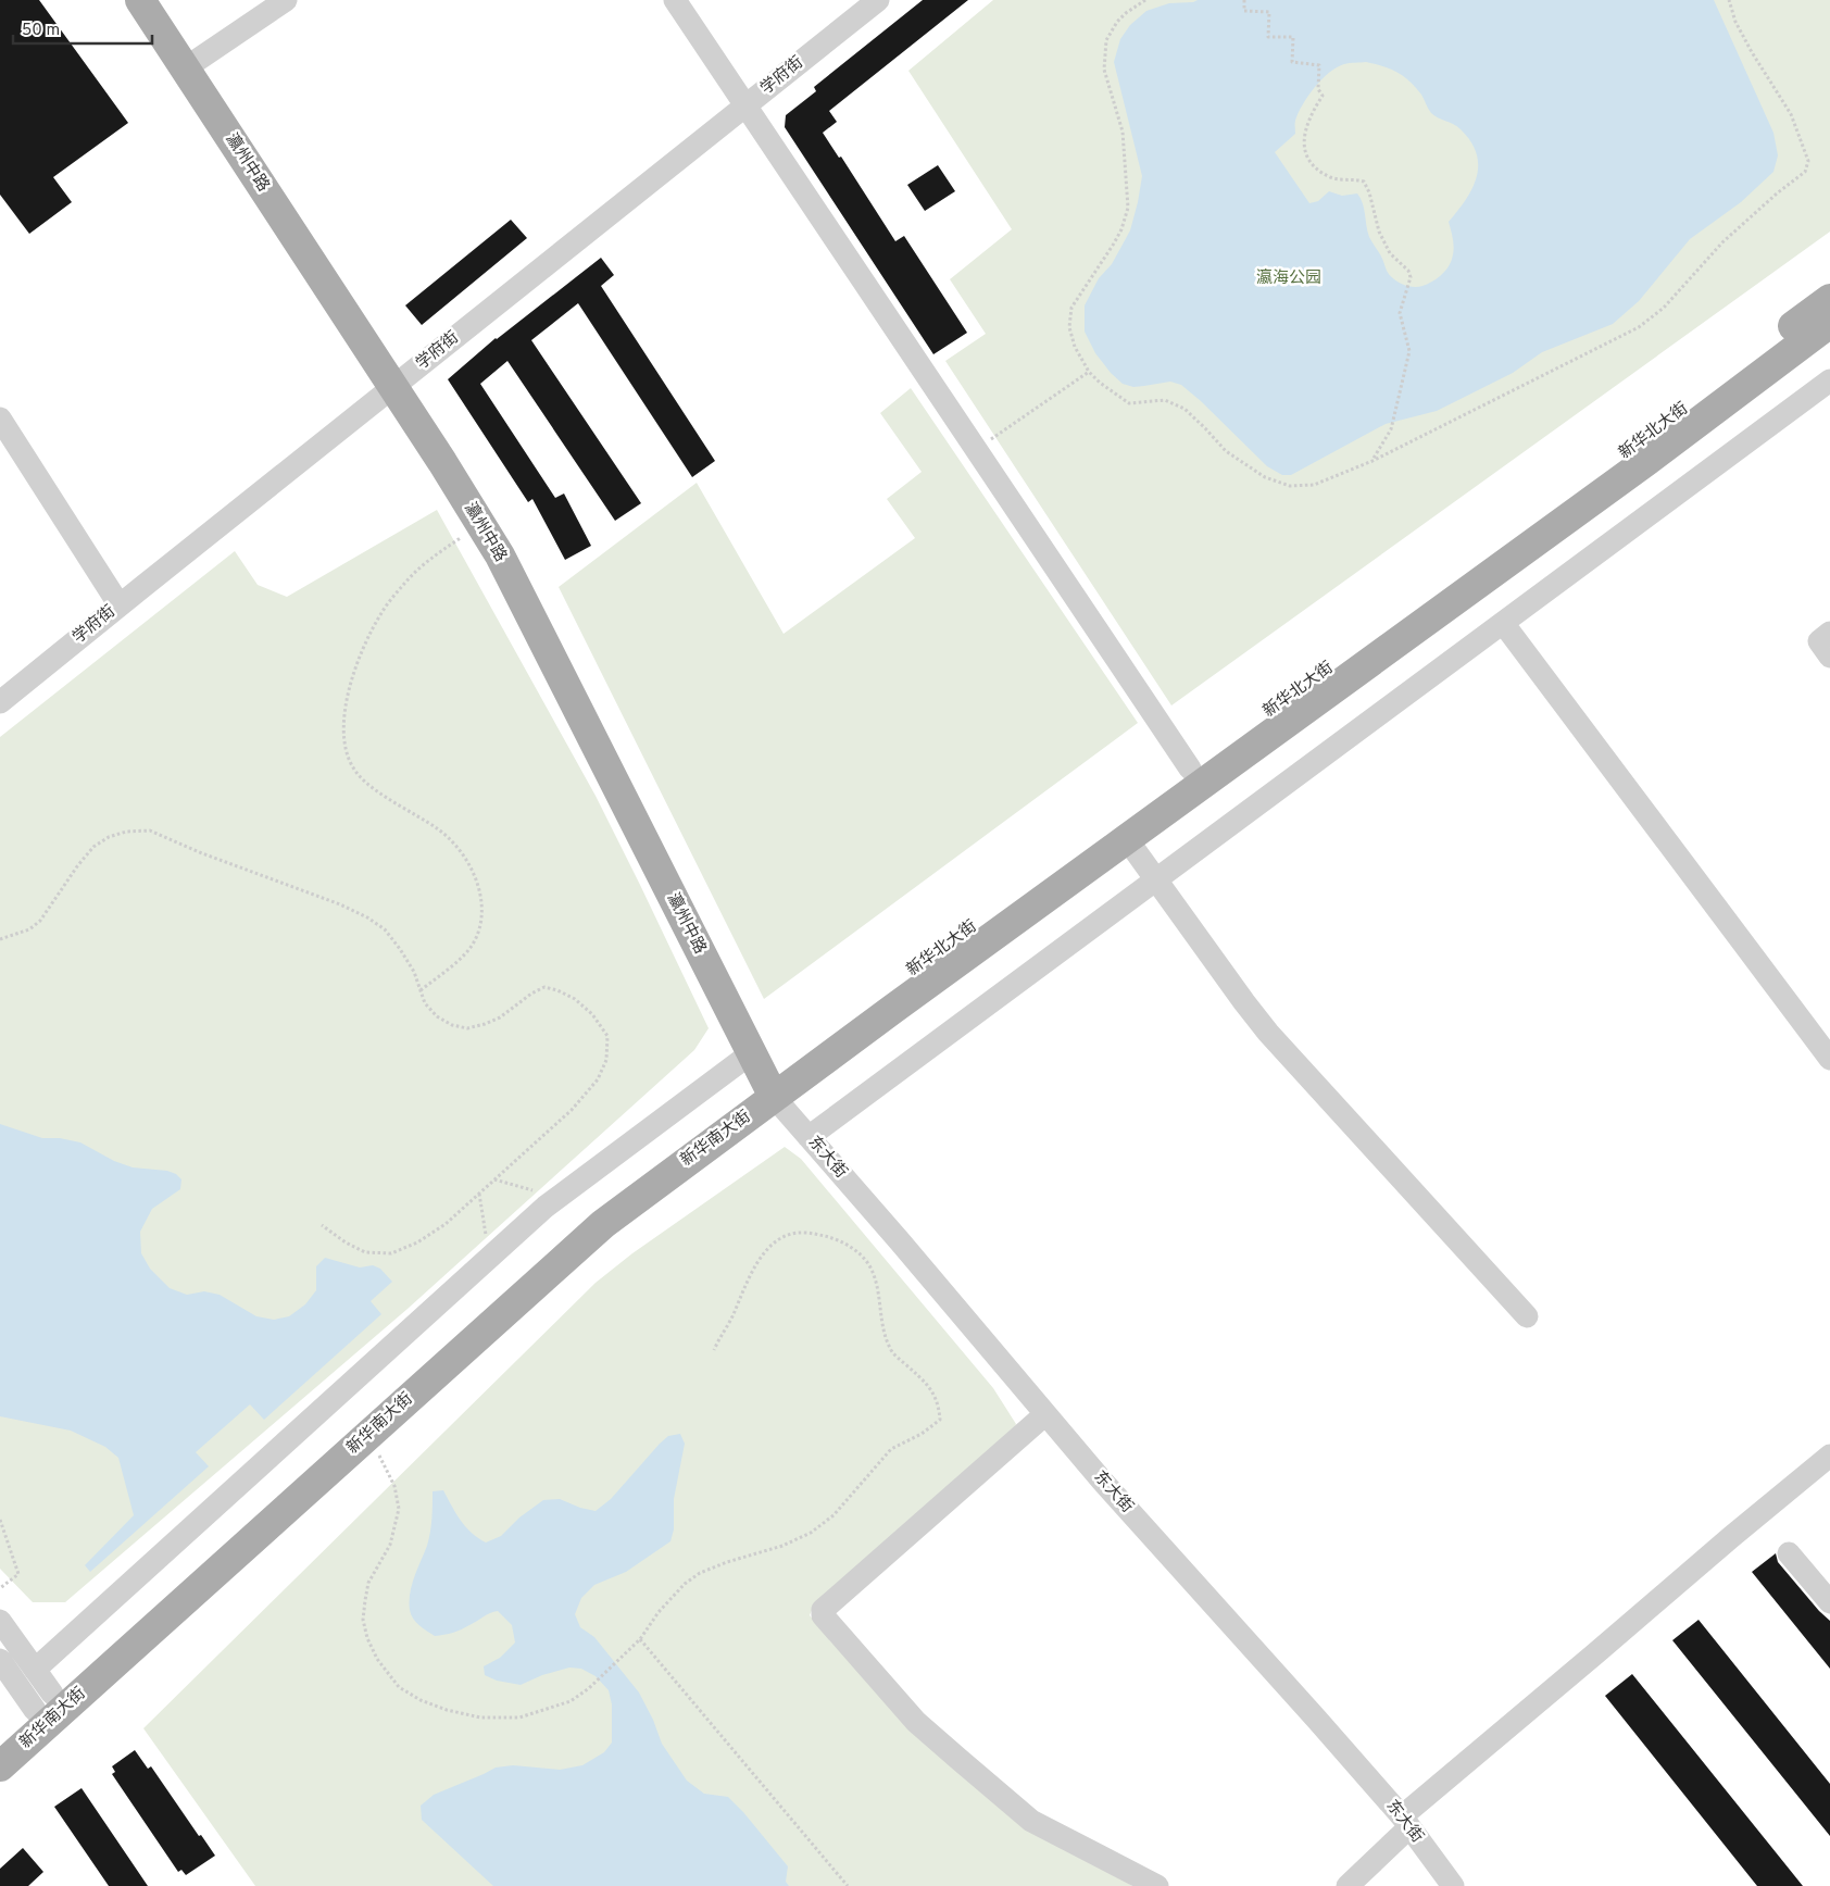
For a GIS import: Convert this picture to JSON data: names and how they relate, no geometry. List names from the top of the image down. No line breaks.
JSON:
{"streets":{"main road":["瀛州中路","新华北大街","新华南大街"],"street":["学府街","东大街"]},"crossings":[["学府街","瀛州中路"],["瀛州中路","新华北大街"],["瀛州中路","新华南大街"],["瀛州中路","东大街"],["新华北大街","新华南大街"],["新华北大街","东大街"],["新华南大街","东大街"]],"parks":["瀛海公园"],"scale_bar":"50 m"}
